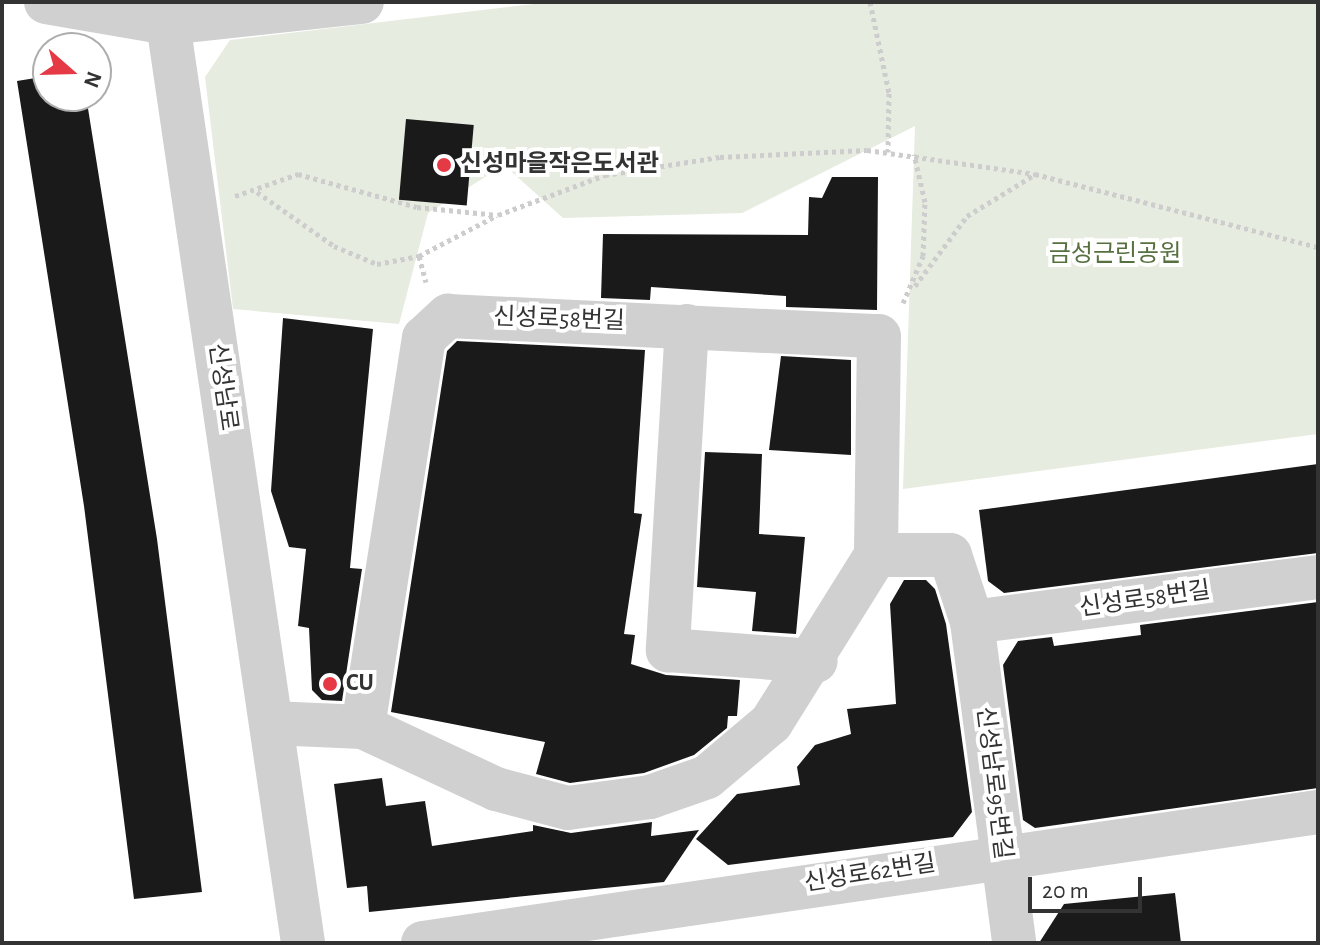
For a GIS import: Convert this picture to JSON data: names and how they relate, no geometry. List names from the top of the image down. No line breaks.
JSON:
{"streets":{"street":["신성로58번길","신성남로","신성남로95번길","신성로62번길"]},"crossings":[["신성로58번길","신성남로95번길"],["신성남로95번길","신성로62번길"]],"parks":["금성근린공원"],"places":["신성마을작은도서관","CU"],"scale_bar":"20 m","north":"right"}
